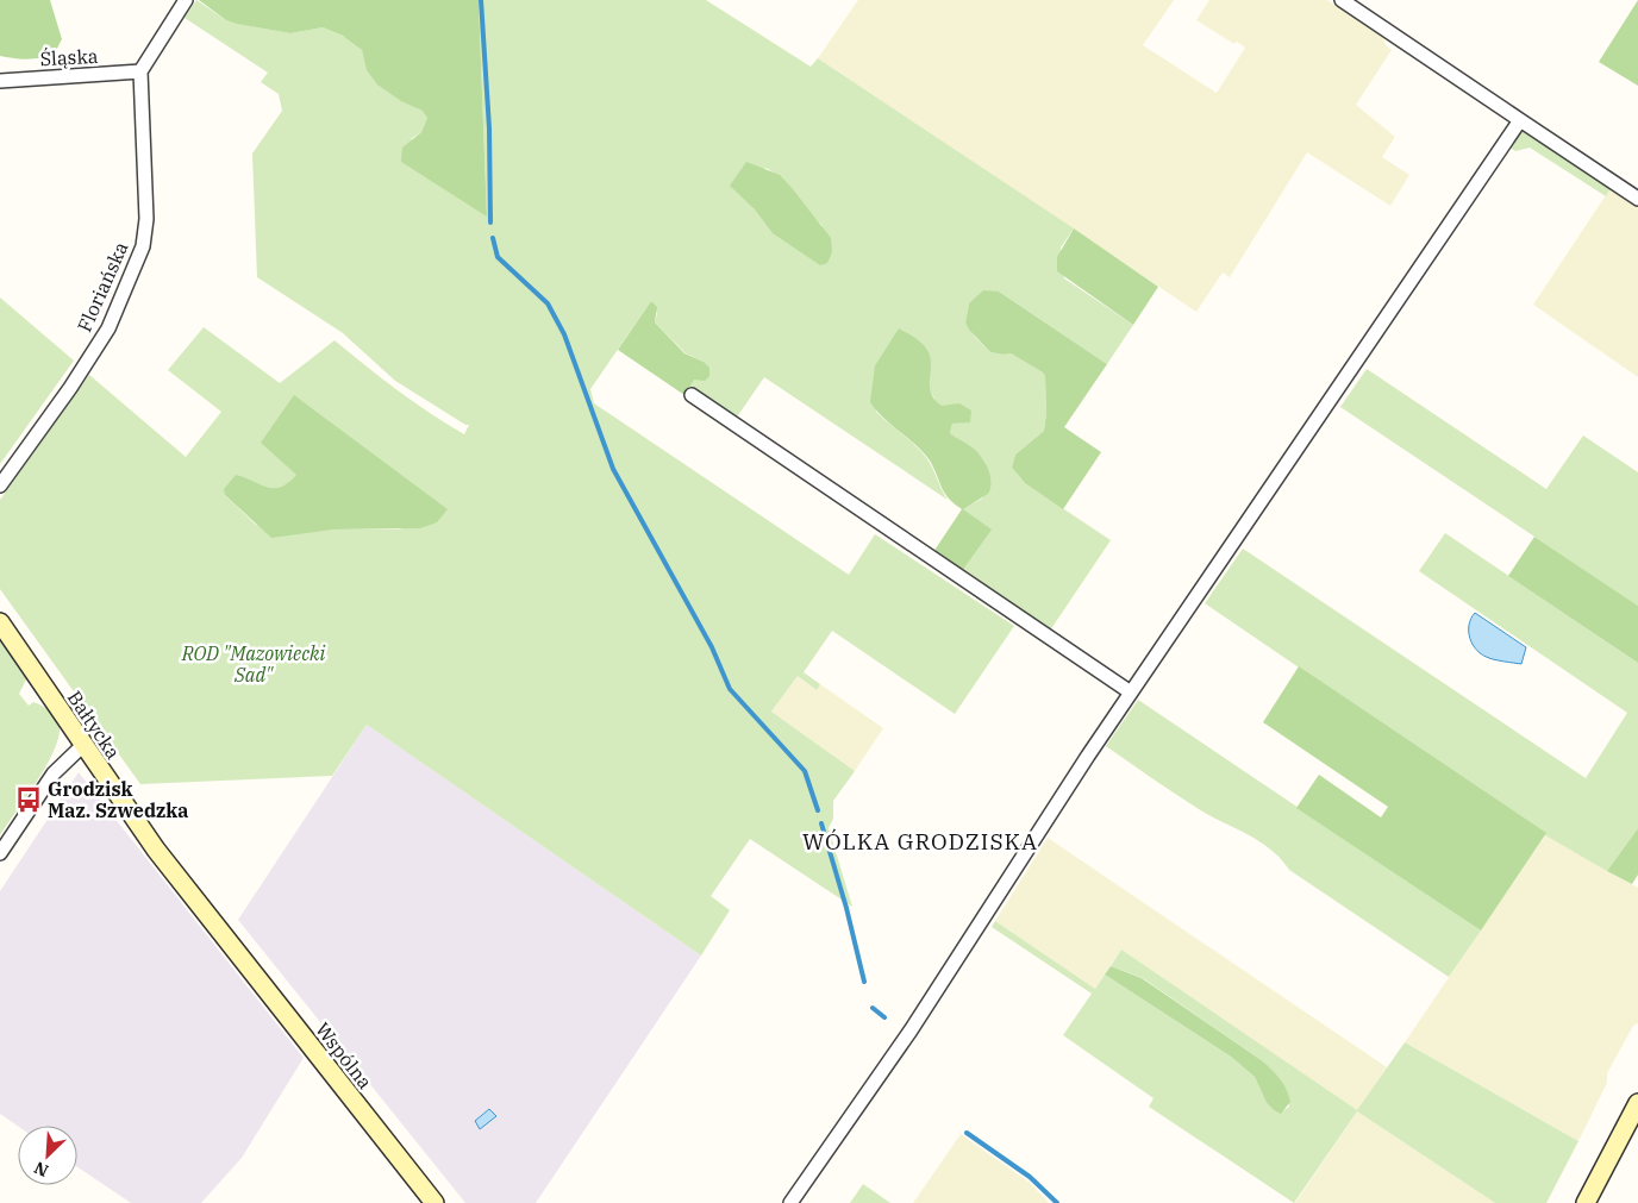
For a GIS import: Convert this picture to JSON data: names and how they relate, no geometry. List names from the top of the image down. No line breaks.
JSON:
{"streets":{"street":["Śląska","Floriańska","Bałtycka","Wspólna"]},"crossings":[["Śląska","Floriańska"],["Bałtycka","Wspólna"]],"districts":["WÓLKA GRODZISKA"],"parks":["ROD \"Mazowiecki Sad\""],"places":{"bus stop":["Grodzisk Maz. Szwedzka"]},"north":"bottom left"}
